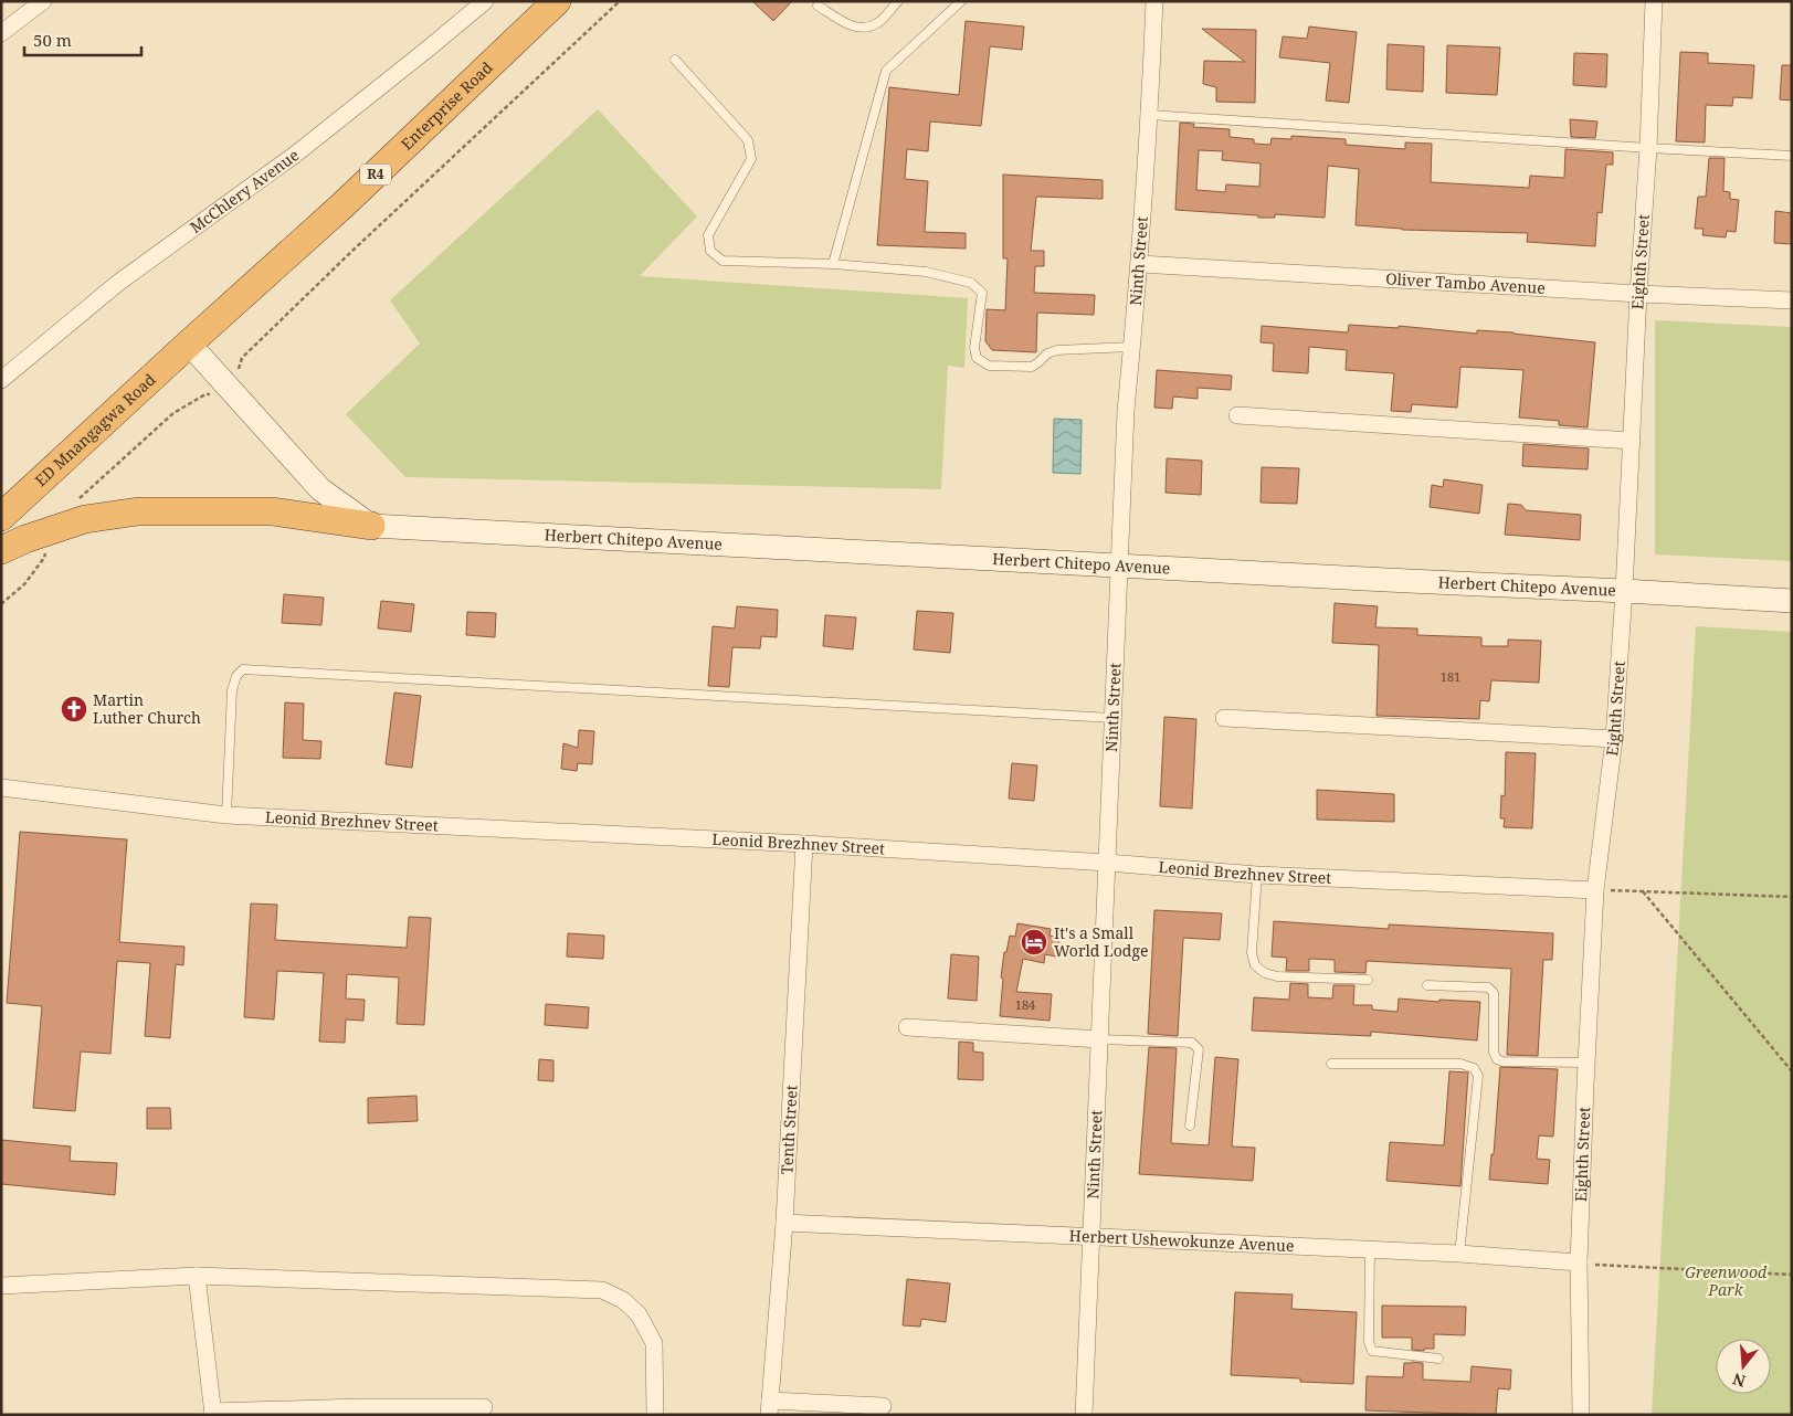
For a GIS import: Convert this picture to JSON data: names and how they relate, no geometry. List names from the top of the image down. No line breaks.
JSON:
{"streets":{"highway":["Enterprise Road","R4","ED Mnangagwa Road"],"main road":["Herbert Chitepo Avenue"],"street":["McChlery Avenue","Ninth Street","Eighth Street","Oliver Tambo Avenue","Leonid Brezhnev Street","Tenth Street","Herbert Ushewokunze Avenue"]},"crossings":[["Enterprise Road","ED Mnangagwa Road"],["Ninth Street","Oliver Tambo Avenue"],["Ninth Street","Herbert Chitepo Avenue"],["Ninth Street","Leonid Brezhnev Street"],["Ninth Street","Herbert Ushewokunze Avenue"],["Eighth Street","Oliver Tambo Avenue"],["Eighth Street","Herbert Chitepo Avenue"],["Eighth Street","Leonid Brezhnev Street"],["Eighth Street","Herbert Ushewokunze Avenue"],["Leonid Brezhnev Street","Tenth Street"],["Tenth Street","Herbert Ushewokunze Avenue"]],"parks":["Greenwood Park"],"places":{"church":["Martin Luther Church"],"hotel":["It's a Small World Lodge"]},"house_numbers":["181","184"],"scale_bar":"50 m","north":"bottom"}
